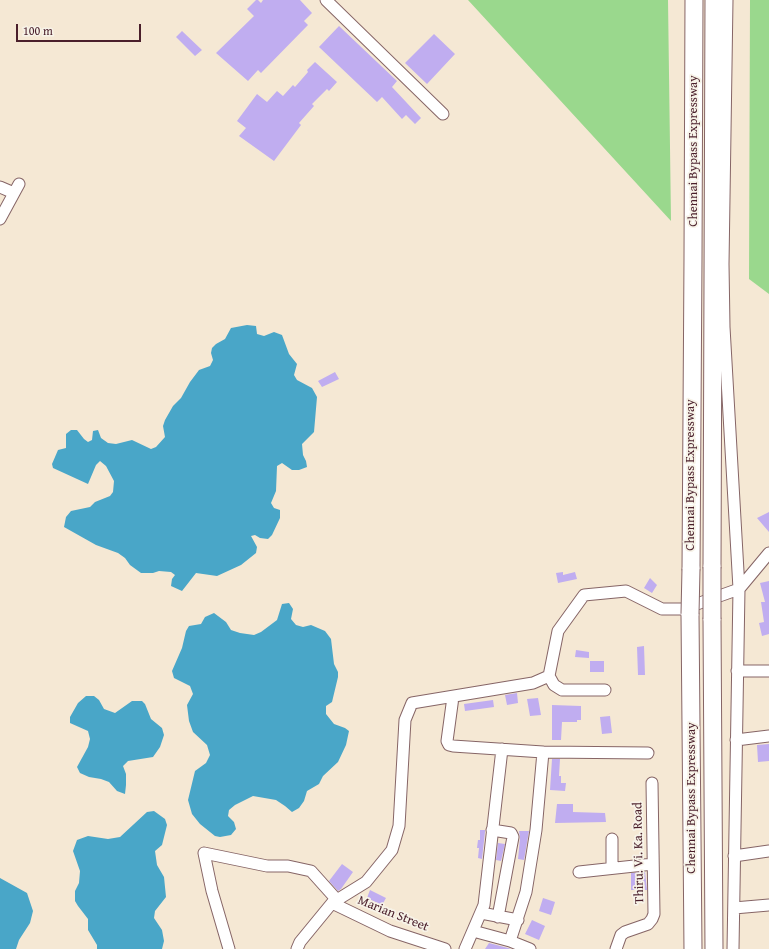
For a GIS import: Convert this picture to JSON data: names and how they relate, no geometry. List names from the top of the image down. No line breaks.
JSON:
{"streets":{"highway":["Chennai Bypass Expressway"],"street":["Thiru. Vi. Ka. Road","Marian Street"]},"scale_bar":"100 m"}
